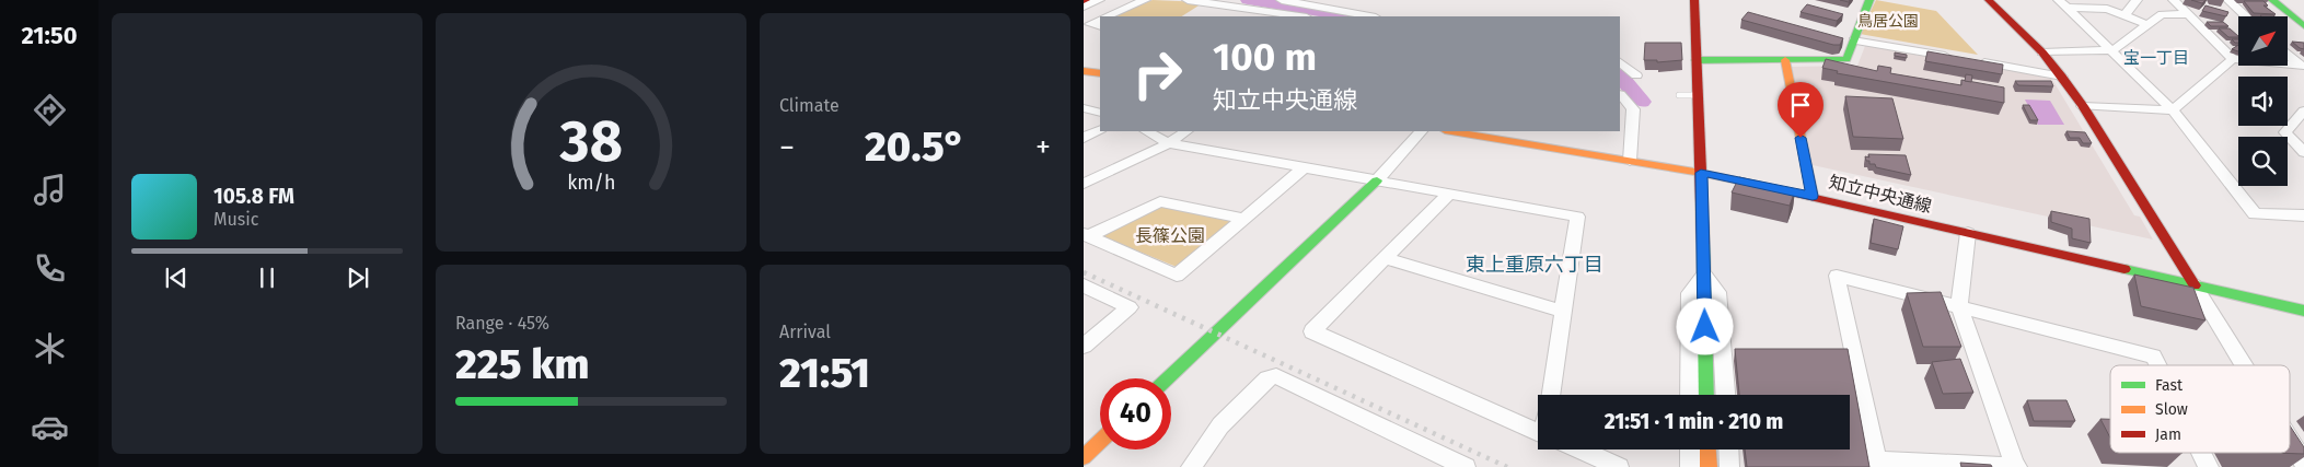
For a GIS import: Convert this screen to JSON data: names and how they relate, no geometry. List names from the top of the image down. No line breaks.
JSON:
{"streets":{"street":["知立中央通線"]},"districts":["宝一丁目","東上重原六丁目"],"parks":["鳥居公園","長篠公園"],"legend":["Fast","Slow","Jam"],"north":"top right","page":{"tabs":"21:50","tile":["Climate",["Range · 45%","225 km"],["Arrival","21:51"]],"turn":["100 m","知立中央通線"],"heat":["−","20.5°","+"],"song":["105.8 FM","Music"],"limit":"40","trip":"21:51 · 1 min · 210 m","gauge":["38","km/h"]}}
